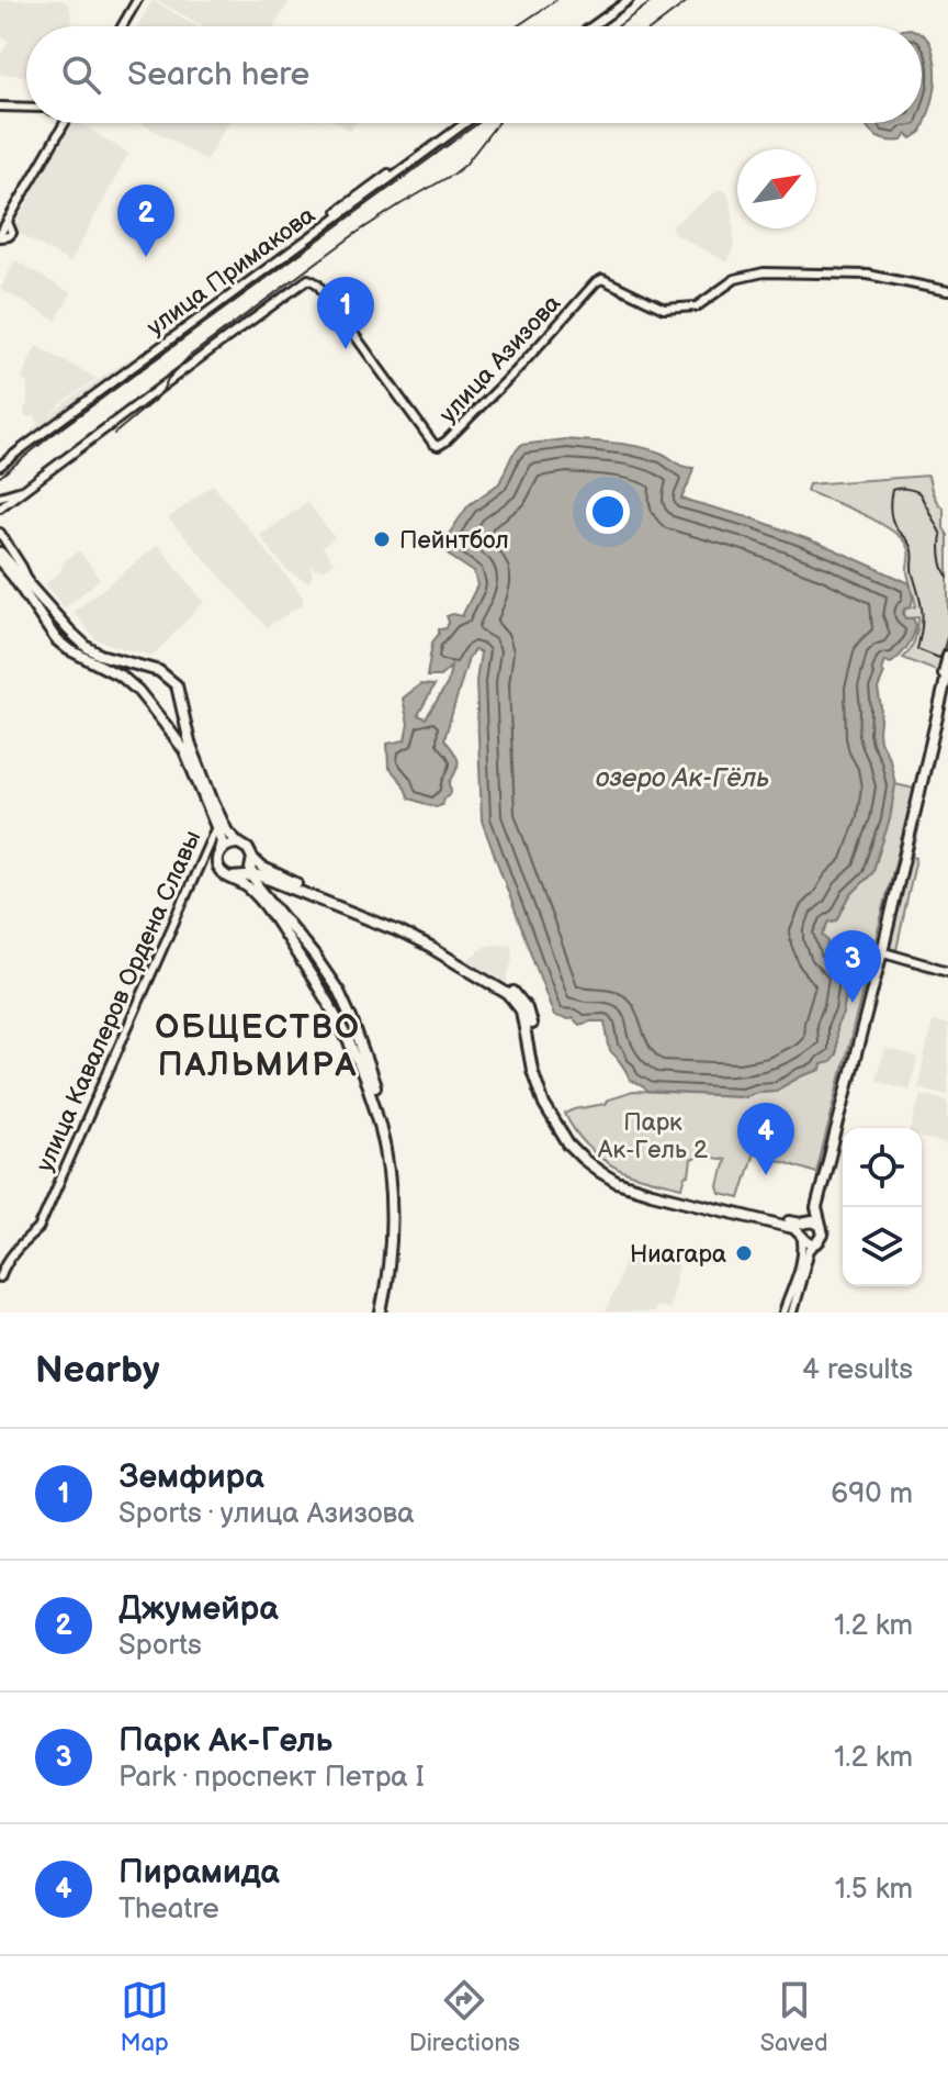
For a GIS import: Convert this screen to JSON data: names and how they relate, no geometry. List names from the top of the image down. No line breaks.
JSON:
{"streets":{"main road":["улица Примакова","улица Азизова","улица Кавалеров Ордена Славы"]},"districts":["ОБЩЕСТВО ПАЛЬМИРА"],"water":["озеро Ак-Гёль"],"parks":["Парк Ак-Гель 2"],"places":["Пейнтбол","Ниагара"],"north":"top right","page":{"search":"Search here","pins":["2","1","3","4"],"heading":["Nearby","4 results"],"list":[{"mark":"1","name":"Земфира","note":"Sports · улица Азизова","value":"690 m"},{"mark":"2","name":"Джумейра","note":"Sports","value":"1.2 km"},{"mark":"3","name":"Парк Ак-Гель","note":"Park · проспект Петра I","value":"1.2 km"},{"mark":"4","name":"Пирамида","note":"Theatre","value":"1.5 km"}],"nav":["Map","Directions","Saved"]}}
